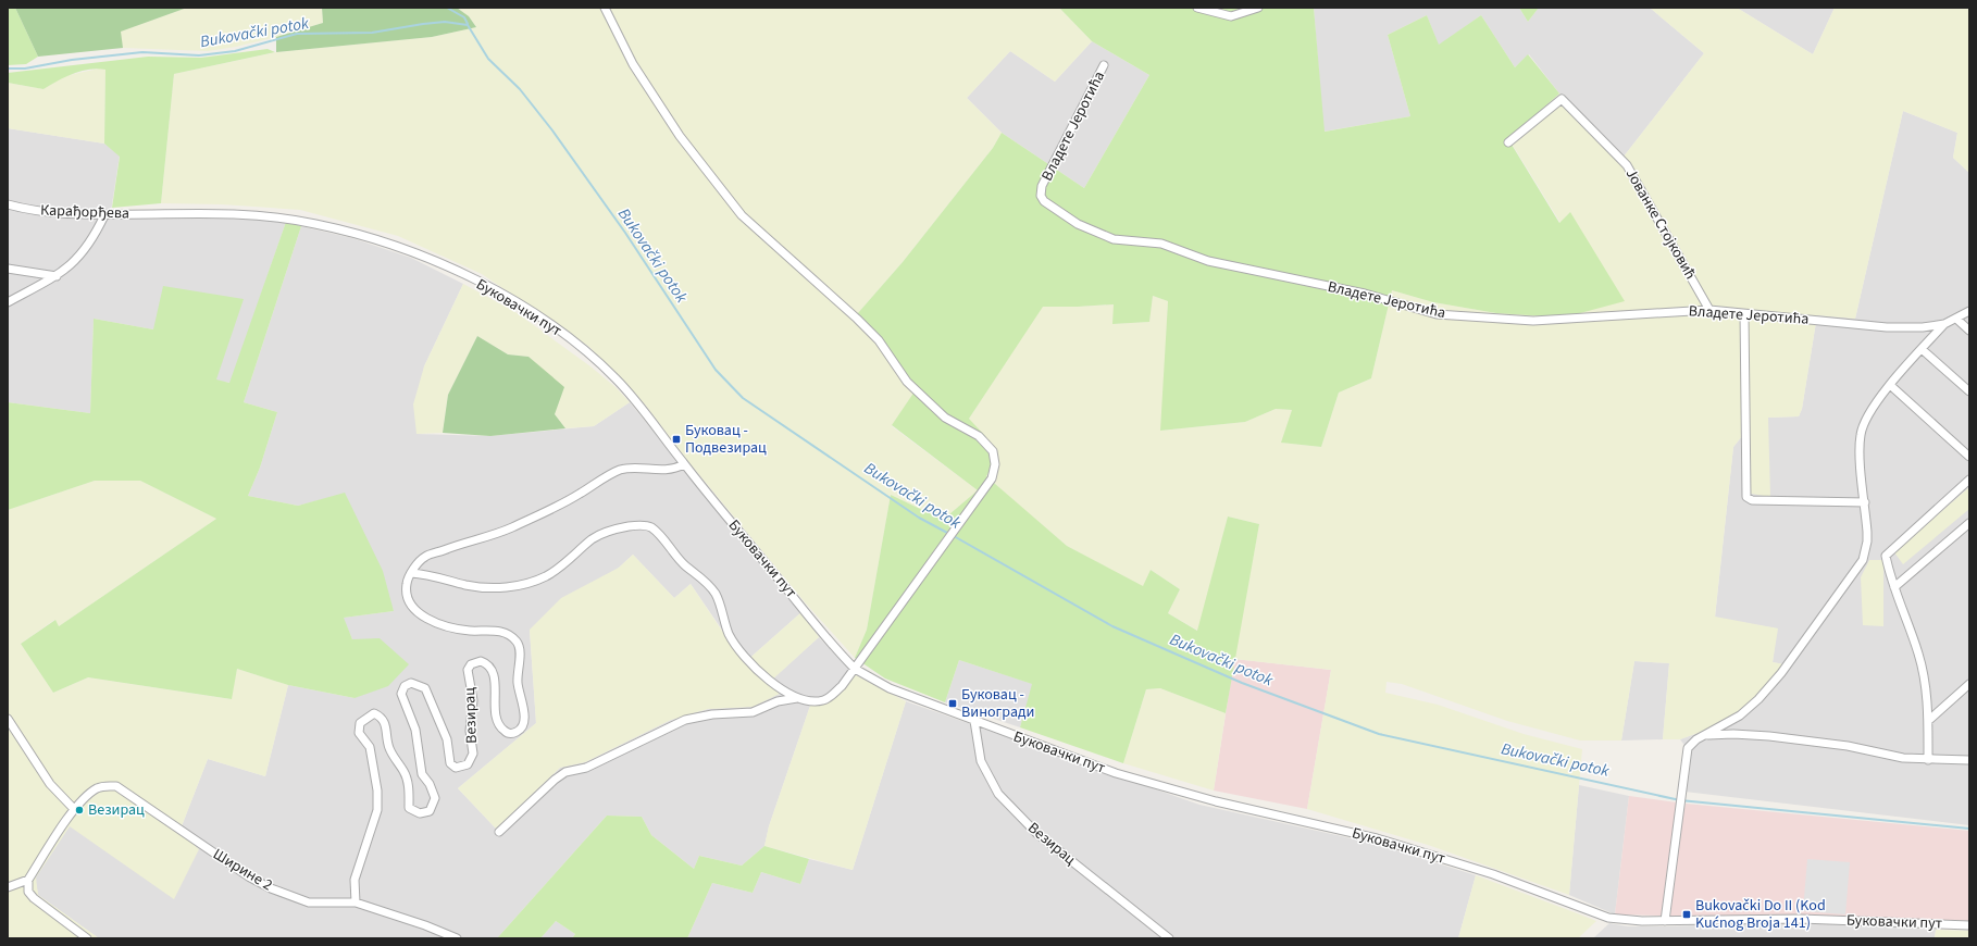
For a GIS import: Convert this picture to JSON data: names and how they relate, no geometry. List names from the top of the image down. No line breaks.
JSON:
{"streets":{"street":["Владете Јеротића","Карађорђева","Јованке Стојковић","Буковачки пут","Везирац","Ширине 2"]},"crossings":[["Владете Јеротића","Јованке Стојковић"],["Карађорђева","Буковачки пут"],["Буковачки пут","Везирац"],["Везирац","Ширине 2"]],"water":["Bukovački potok"],"places":{"transit":["Буковац - Подвезирац","Буковац - Виногради","Bukovački Do II (Kod Kućnog Broja 141)"],"other":["Везирац"]}}
